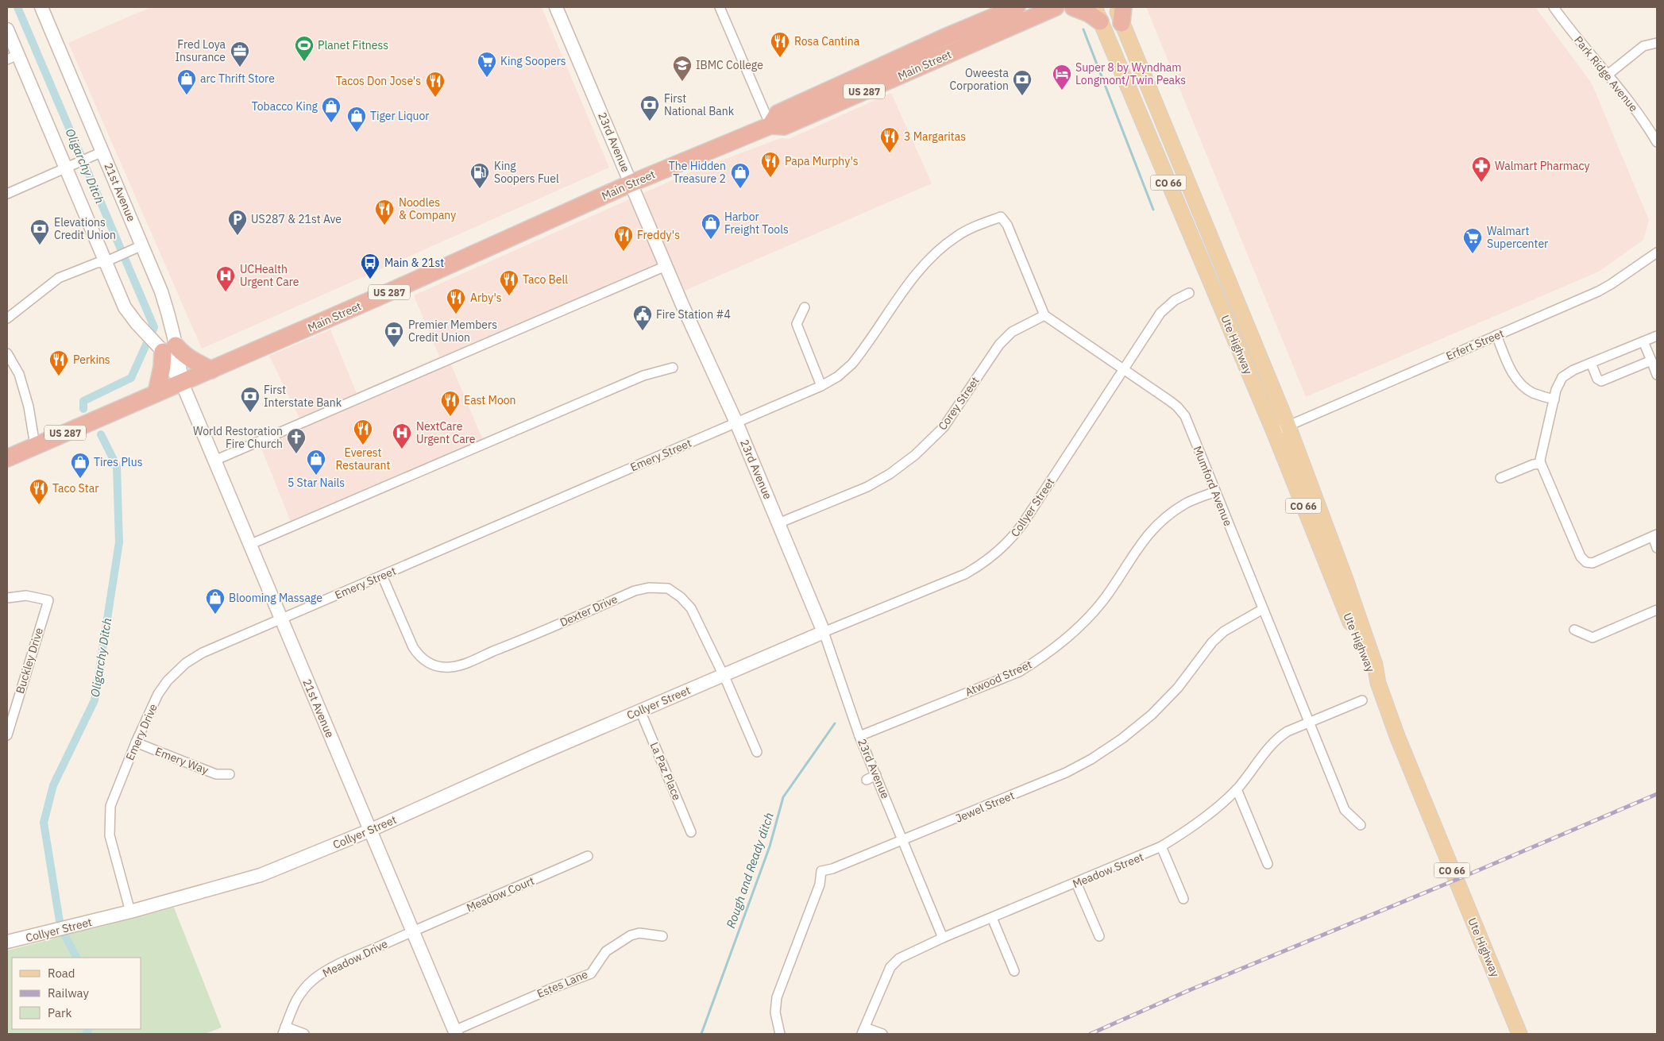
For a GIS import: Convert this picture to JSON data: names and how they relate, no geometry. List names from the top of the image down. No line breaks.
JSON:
{"streets":{"highway":["Main Street","US 287"],"main road":["CO 66","Ute Highway"],"street":["Park Ridge Avenue","23rd Avenue","21st Avenue","Erfert Street","Corey Street","Emery Street","Mumford Avenue","Collyer Street","Dexter Drive","Buckley Drive","Atwood Street","Emery Drive","Emery Way","La Paz Place","Jewel Street","Meadow Street","Meadow Court","Meadow Drive","Estes Lane"]},"crossings":[["Main Street","23rd Avenue"],["Main Street","21st Avenue"],["23rd Avenue","Corey Street"],["23rd Avenue","Emery Street"],["23rd Avenue","Collyer Street"],["23rd Avenue","Atwood Street"],["23rd Avenue","Jewel Street"],["23rd Avenue","Meadow Street"],["21st Avenue","Emery Street"],["21st Avenue","Collyer Street"],["21st Avenue","Emery Drive"],["21st Avenue","Meadow Court"],["21st Avenue","Meadow Drive"],["21st Avenue","Estes Lane"],["Ute Highway","Erfert Street"],["Corey Street","Emery Street"],["Corey Street","Mumford Avenue"],["Emery Street","Mumford Avenue"],["Emery Street","Dexter Drive"],["Emery Street","Emery Drive"],["Mumford Avenue","Collyer Street"],["Mumford Avenue","Atwood Street"],["Mumford Avenue","Jewel Street"],["Mumford Avenue","Meadow Street"],["Collyer Street","Dexter Drive"],["Collyer Street","Emery Drive"],["Collyer Street","La Paz Place"],["Emery Drive","Emery Way"],["Meadow Court","Meadow Drive"]],"water":["Oligarchy Ditch","Rough and Ready ditch"],"places":{"restaurant":["Rosa Cantina","Tacos Don Jose's","3 Margaritas","Papa Murphy's","Noodles & Company","Freddy's","Taco Bell","Arby's","Perkins","East Moon","Everest Restaurant","Taco Star"],"sports":["Planet Fitness"],"office":["Fred Loya Insurance"],"supermarket":["King Soopers","Walmart Supercenter"],"school or university":["IBMC College"],"hotel":["Super 8 by Wyndham Longmont/Twin Peaks"],"shop":["arc Thrift Store","Tobacco King","Tiger Liquor","The Hidden Treasure 2","Harbor Freight Tools","5 Star Nails","Tires Plus","Blooming Massage"],"bank":["Oweesta Corporation","First National Bank","Elevations Credit Union","Premier Members Credit Union","First Interstate Bank"],"pharmacy":["Walmart Pharmacy"],"fuel station":["King Soopers Fuel"],"parking":["US287 & 21st Ave"],"bus stop":["Main & 21st"],"hospital":["UCHealth Urgent Care","NextCare Urgent Care"],"public building":["Fire Station #4"],"church":["World Restoration Fire Church"]},"legend":["Road","Railway","Park"]}
